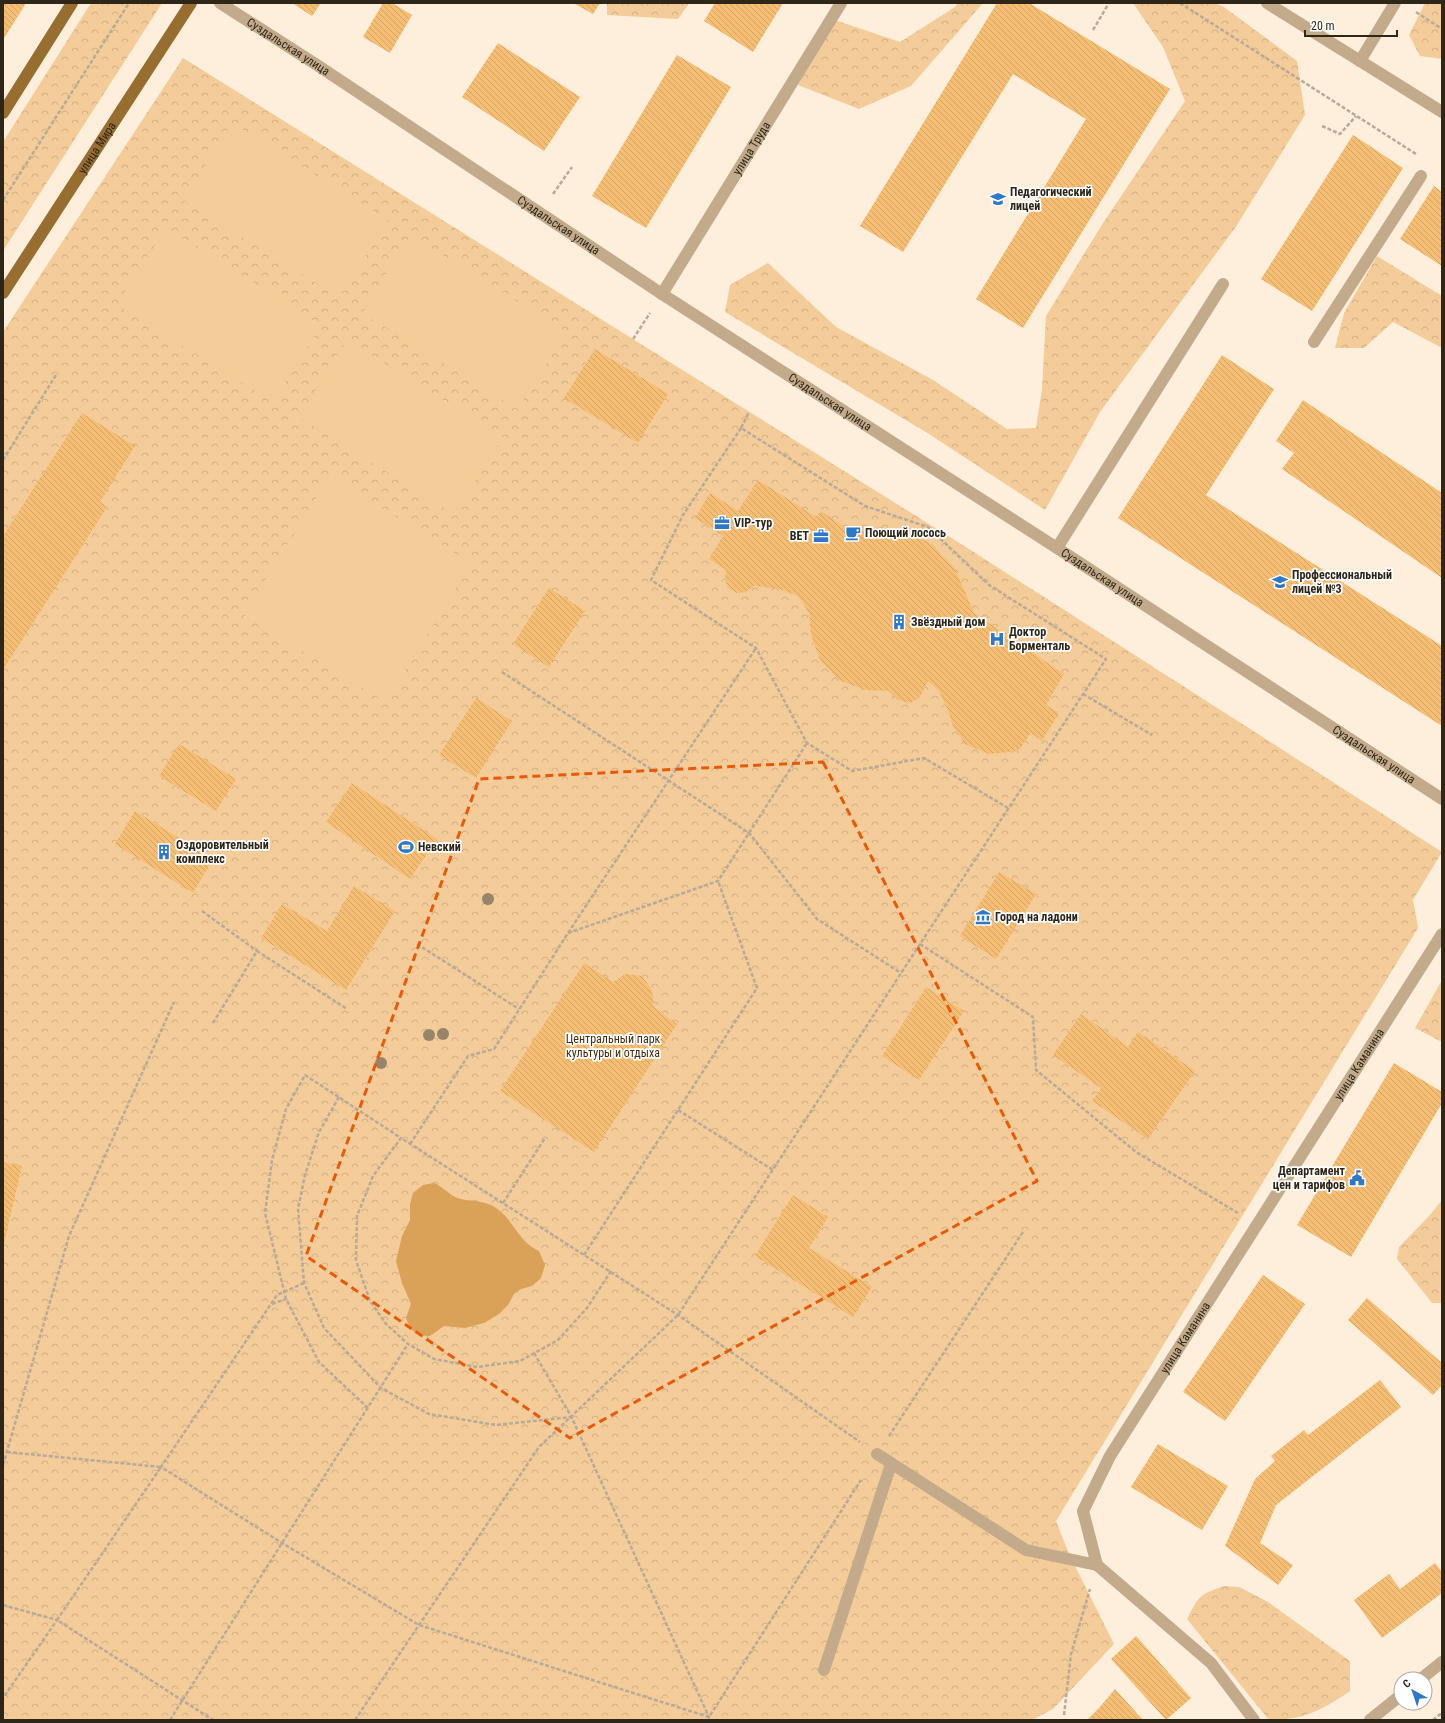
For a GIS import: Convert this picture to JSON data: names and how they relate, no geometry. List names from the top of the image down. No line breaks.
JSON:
{"streets":{"main road":["улица Мира"],"street":["Суздальская улица","улица Труда","улица Каманина"]},"crossings":[["Суздальская улица","улица Труда"]],"parks":["Центральный парк культуры и отдыха"],"places":{"school or university":["Педагогический лицей","Профессиональный лицей №3"],"office":["VIP-тур","BET"],"cafe":["Поющий лосось"],"building":["Звёздный дом","Оздоровительный комплекс"],"hospital":["Доктор Борменталь"],"sports":["Невский"],"museum":["Город на ладони"],"public building":["Департамент цен и тарифов"]},"scale_bar":"20 m","north":"top left"}
